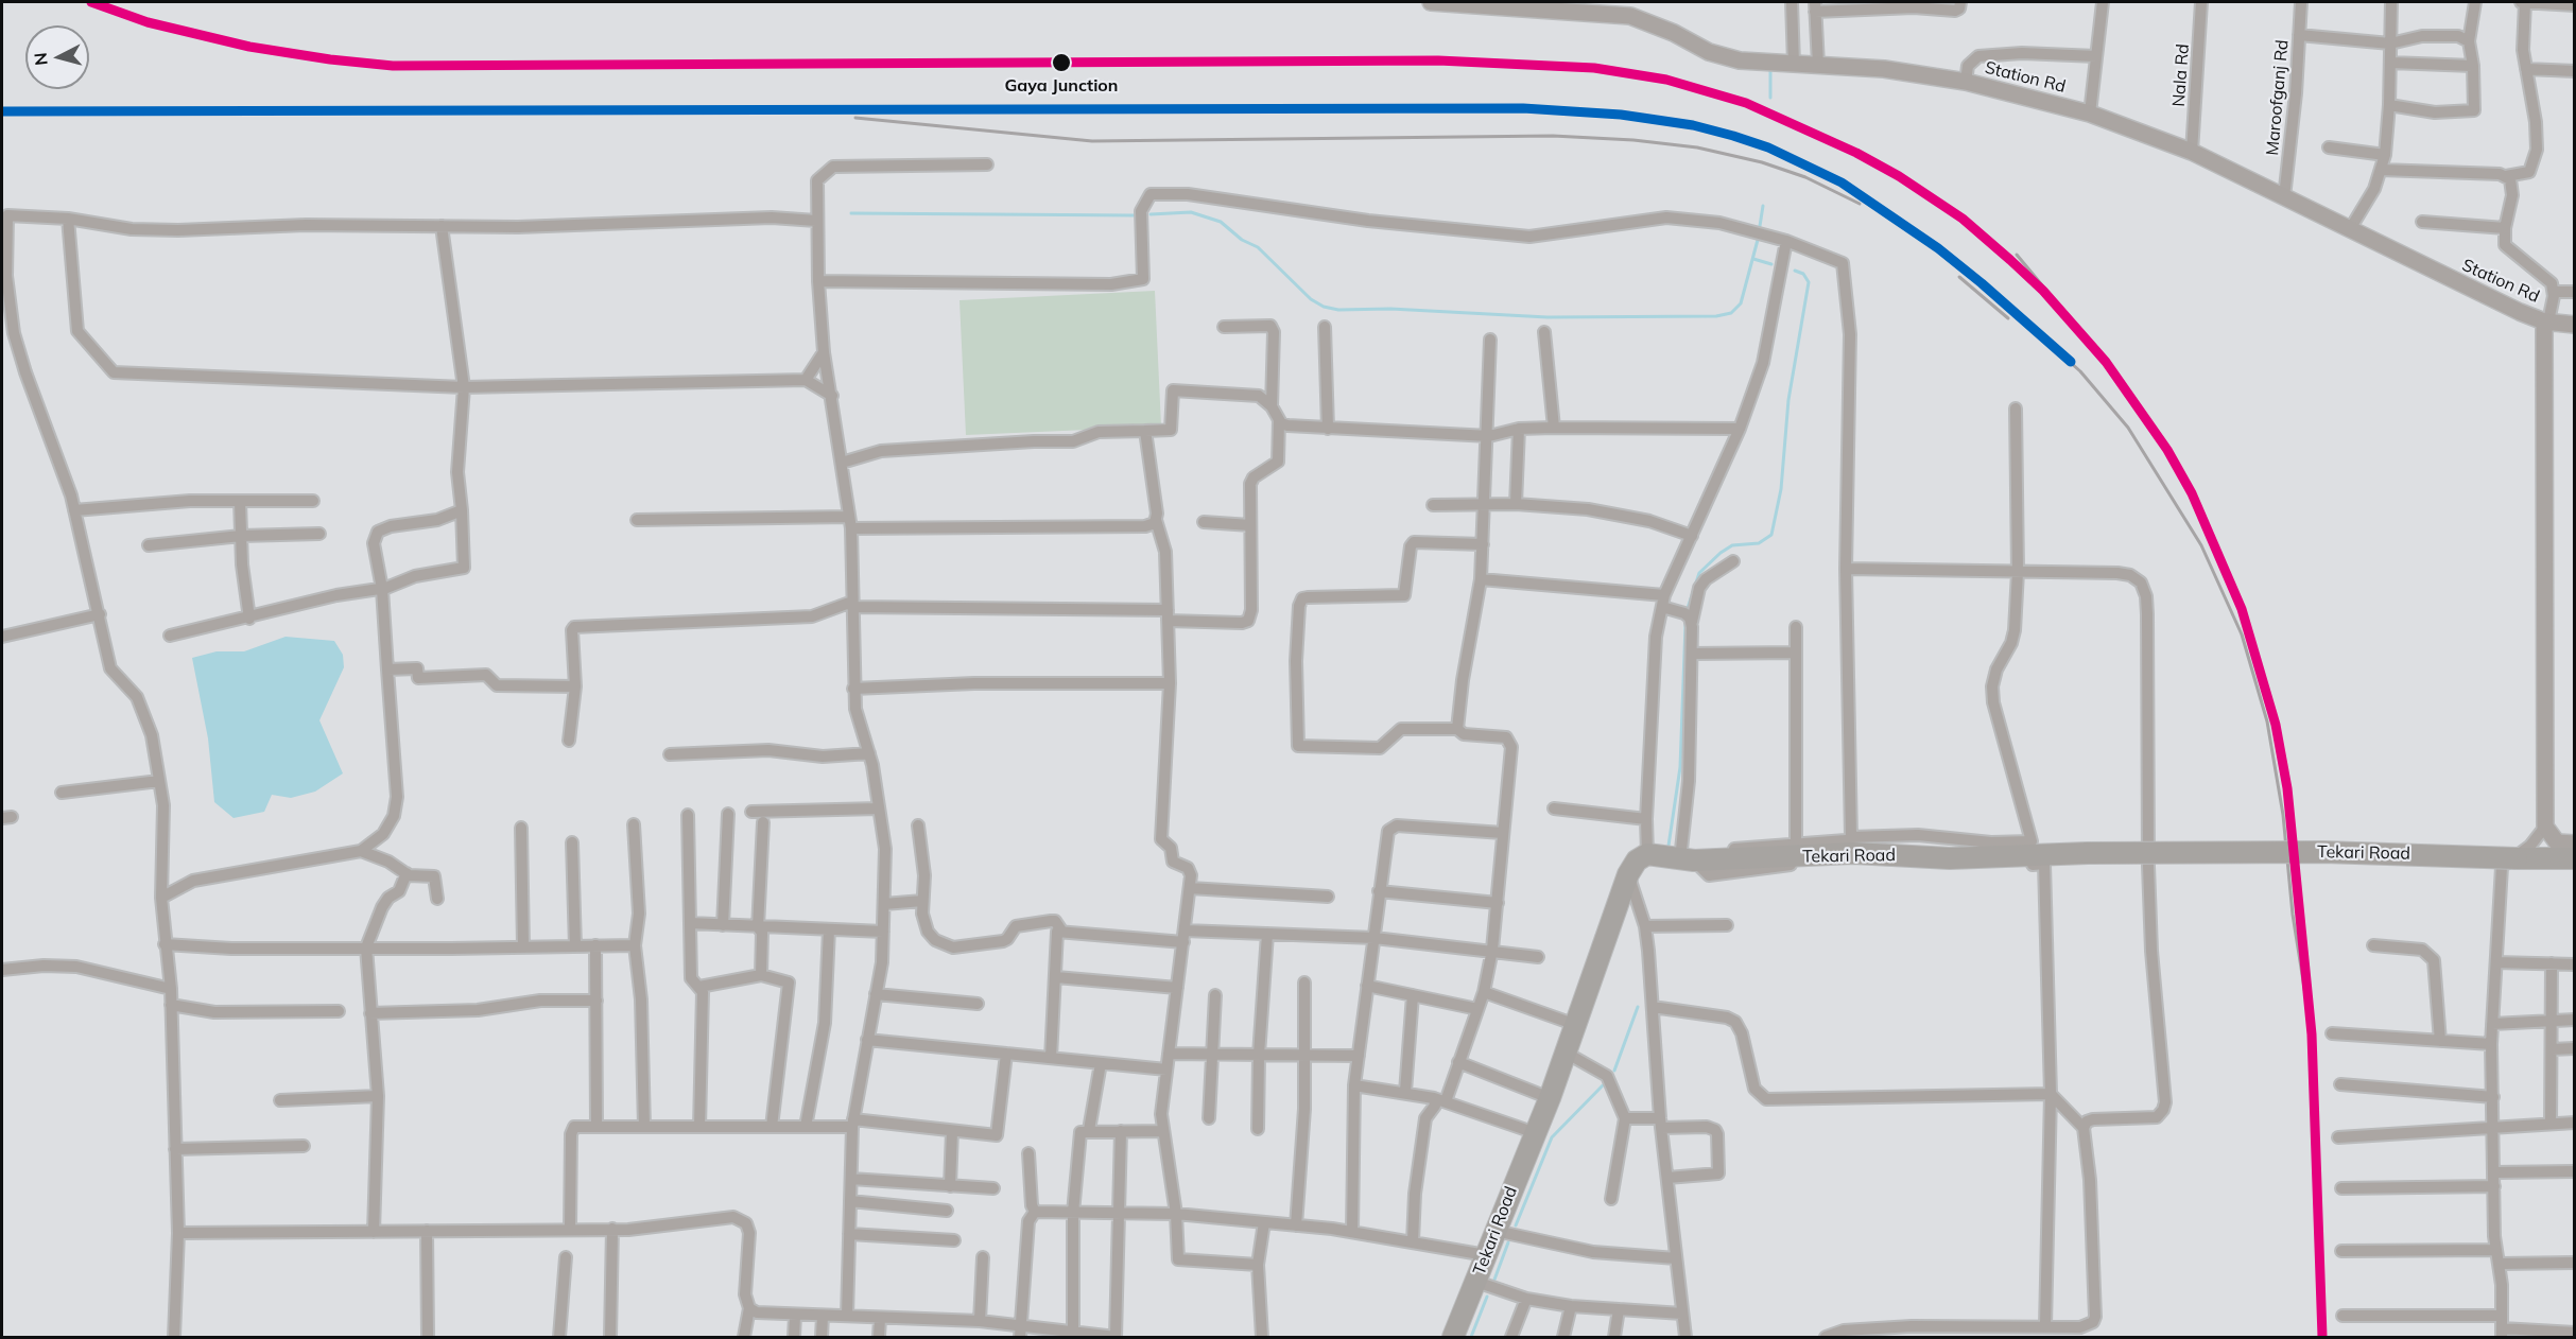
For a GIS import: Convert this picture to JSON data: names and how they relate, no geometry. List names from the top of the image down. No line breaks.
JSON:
{"streets":{"highway":["Tekari Road"],"street":["Nala Rd","Station Rd","Maroofganj Rd"]},"crossings":[["Nala Rd","Station Rd"],["Station Rd","Maroofganj Rd"]],"places":["Gaya Junction"],"north":"left"}
